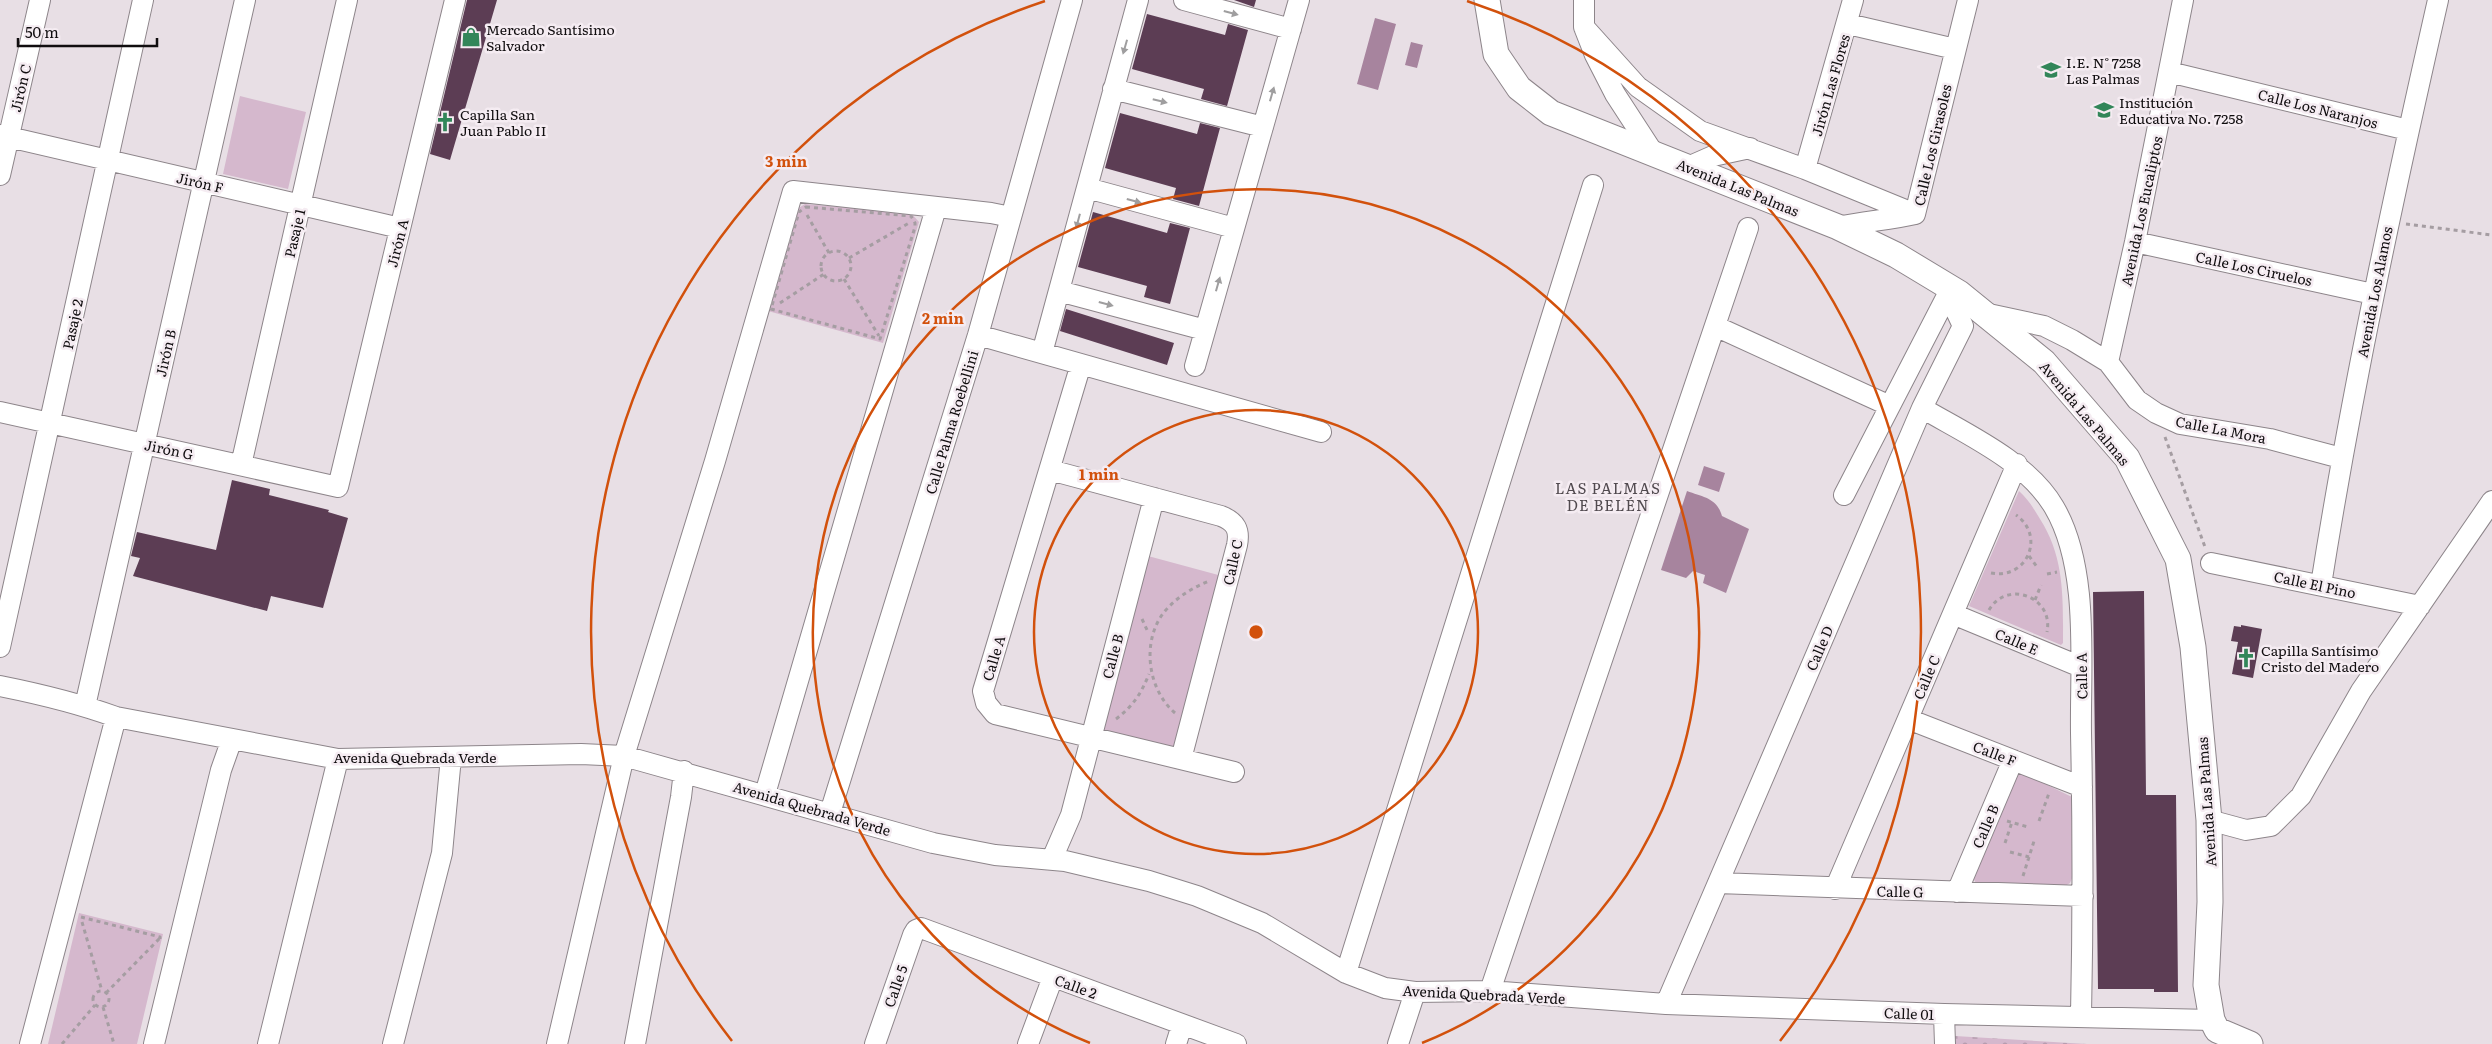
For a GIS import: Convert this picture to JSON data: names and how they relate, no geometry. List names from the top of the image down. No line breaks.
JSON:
{"streets":{"main road":["Avenida Las Palmas"],"street":["Jirón Las Flores","Jirón C","Calle Los Naranjos","Calle Los Girasoles","Jirón F","Avenida Los Eucaliptos","Pasaje 1","Jirón A","Calle Los Ciruelos","Avenida Los Alamos","Pasaje 2","Jirón B","Calle Palma Roebellini","Calle La Mora","Jirón G","Calle C","Calle El Pino","Calle E","Calle D","Calle B","Calle A","Calle F","Avenida Quebrada Verde","Calle G","Calle 5","Calle 2","Calle 01"]},"crossings":[["Jirón C","Jirón F"],["Calle Los Naranjos","Avenida Los Eucaliptos"],["Calle Los Naranjos","Avenida Los Alamos"],["Calle Los Girasoles","Avenida Las Palmas"],["Jirón F","Pasaje 1"],["Jirón F","Jirón A"],["Jirón F","Pasaje 2"],["Jirón F","Jirón B"],["Avenida Las Palmas","Calle La Mora"],["Avenida Las Palmas","Calle D"],["Avenida Las Palmas","Calle 01"],["Avenida Los Eucaliptos","Calle Los Ciruelos"],["Avenida Los Eucaliptos","Calle La Mora"],["Pasaje 1","Jirón G"],["Jirón A","Jirón G"],["Calle Los Ciruelos","Avenida Los Alamos"],["Avenida Los Alamos","Calle La Mora"],["Avenida Los Alamos","Calle El Pino"],["Pasaje 2","Jirón G"],["Jirón B","Jirón G"],["Jirón B","Avenida Quebrada Verde"],["Calle Palma Roebellini","Avenida Quebrada Verde"],["Calle C","Calle E"],["Calle C","Calle B"],["Calle C","Calle A"],["Calle C","Calle F"],["Calle C","Calle G"],["Calle E","Calle A"],["Calle D","Calle A"],["Calle D","Calle G"],["Calle D","Calle 01"],["Calle B","Calle A"],["Calle B","Calle F"],["Calle B","Avenida Quebrada Verde"],["Calle B","Calle G"],["Calle A","Calle F"],["Calle A","Calle G"],["Calle A","Calle 01"],["Avenida Quebrada Verde","Calle 01"],["Calle 5","Calle 2"]],"districts":["LAS PALMAS DE BELÉN"],"places":{"shop":["Mercado Santísimo Salvador"],"school or university":["I.E. N° 7258 Las Palmas","Institución Educativa No. 7258"],"church":["Capilla San Juan Pablo II","Capilla Santísimo Cristo del Madero"]},"scale_bar":"50 m","rings":["3 min","2 min","1 min"]}
